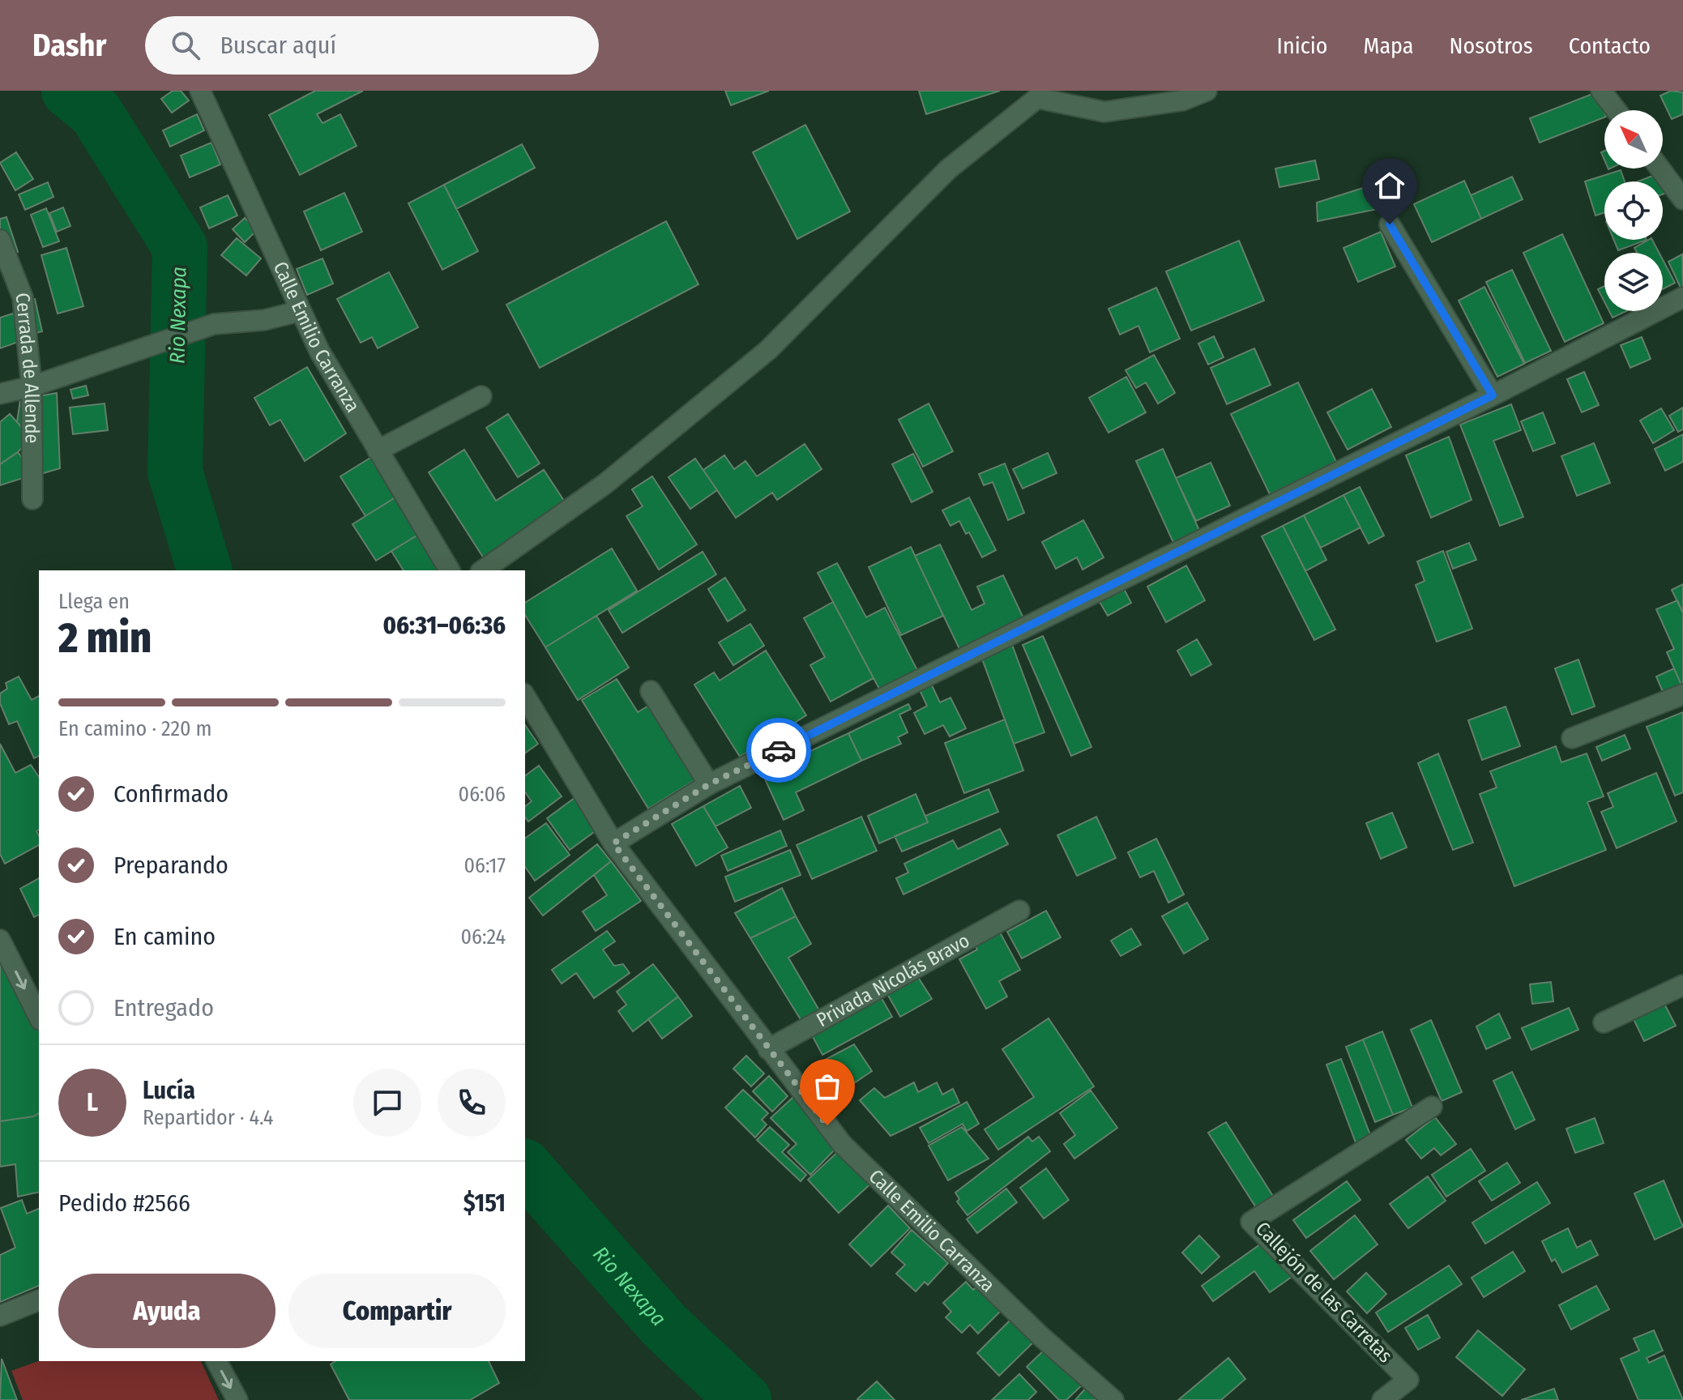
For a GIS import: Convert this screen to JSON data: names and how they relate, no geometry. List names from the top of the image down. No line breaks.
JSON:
{"streets":{"street":["Calle Emilio Carranza","Cerrada de Allende","Privada Nicolás Bravo","Callejón de las Carretas"]},"crossings":[["Calle Emilio Carranza","Privada Nicolás Bravo"]],"water":["Rio Nexapa"],"north":"top left","page":{"header":"Dashr","search":"Buscar aquí","nav":["Inicio","Mapa","Nosotros","Contacto"],"heading":["2 min","Llega en","06:31–06:36"],"panel":["Lucía","Repartidor · 4.4","Pedido #2566","$151"],"bar":"En camino · 220 m","list":[["Confirmado","06:06"],["Preparando","06:17"],["En camino","06:24"],"Entregado"],"round":"L","buttons":["Ayuda","Compartir"]}}
